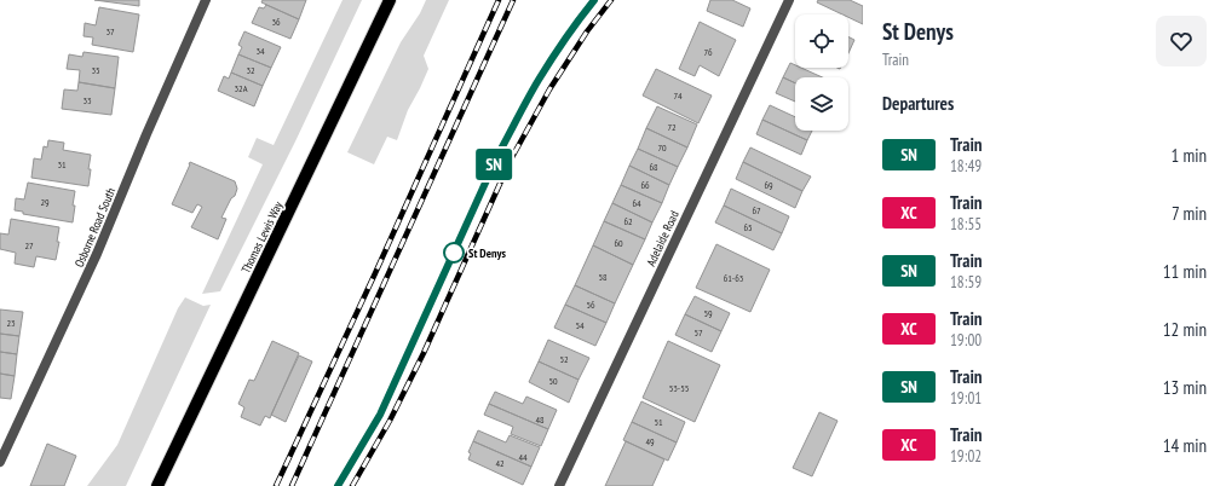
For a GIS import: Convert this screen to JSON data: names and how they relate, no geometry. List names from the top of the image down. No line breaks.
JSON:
{"streets":{"main road":["Thomas Lewis Way"],"street":["Osborne Road South","Adelaide Road"]},"places":["St Denys"],"house_numbers":["36","37","34","76","35","32","32A","74","33","72","70","31","68","66","69","29","64","67","62","65","60","27","58","61-63","56","59","23","54","57","52","50","53-55","48","51","49","44","42"],"page":{"on_map":"SN","heading":[["St Denys","Train"],"Departures"],"list":[{"mark":"SN","name":"Train","note":"18:49","value":"1 min"},{"mark":"XC","name":"Train","note":"18:55","value":"7 min"},{"mark":"SN","name":"Train","note":"18:59","value":"11 min"},{"mark":"XC","name":"Train","note":"19:00","value":"12 min"},{"mark":"SN","name":"Train","note":"19:01","value":"13 min"},{"mark":"XC","name":"Train","note":"19:02","value":"14 min"}]}}
